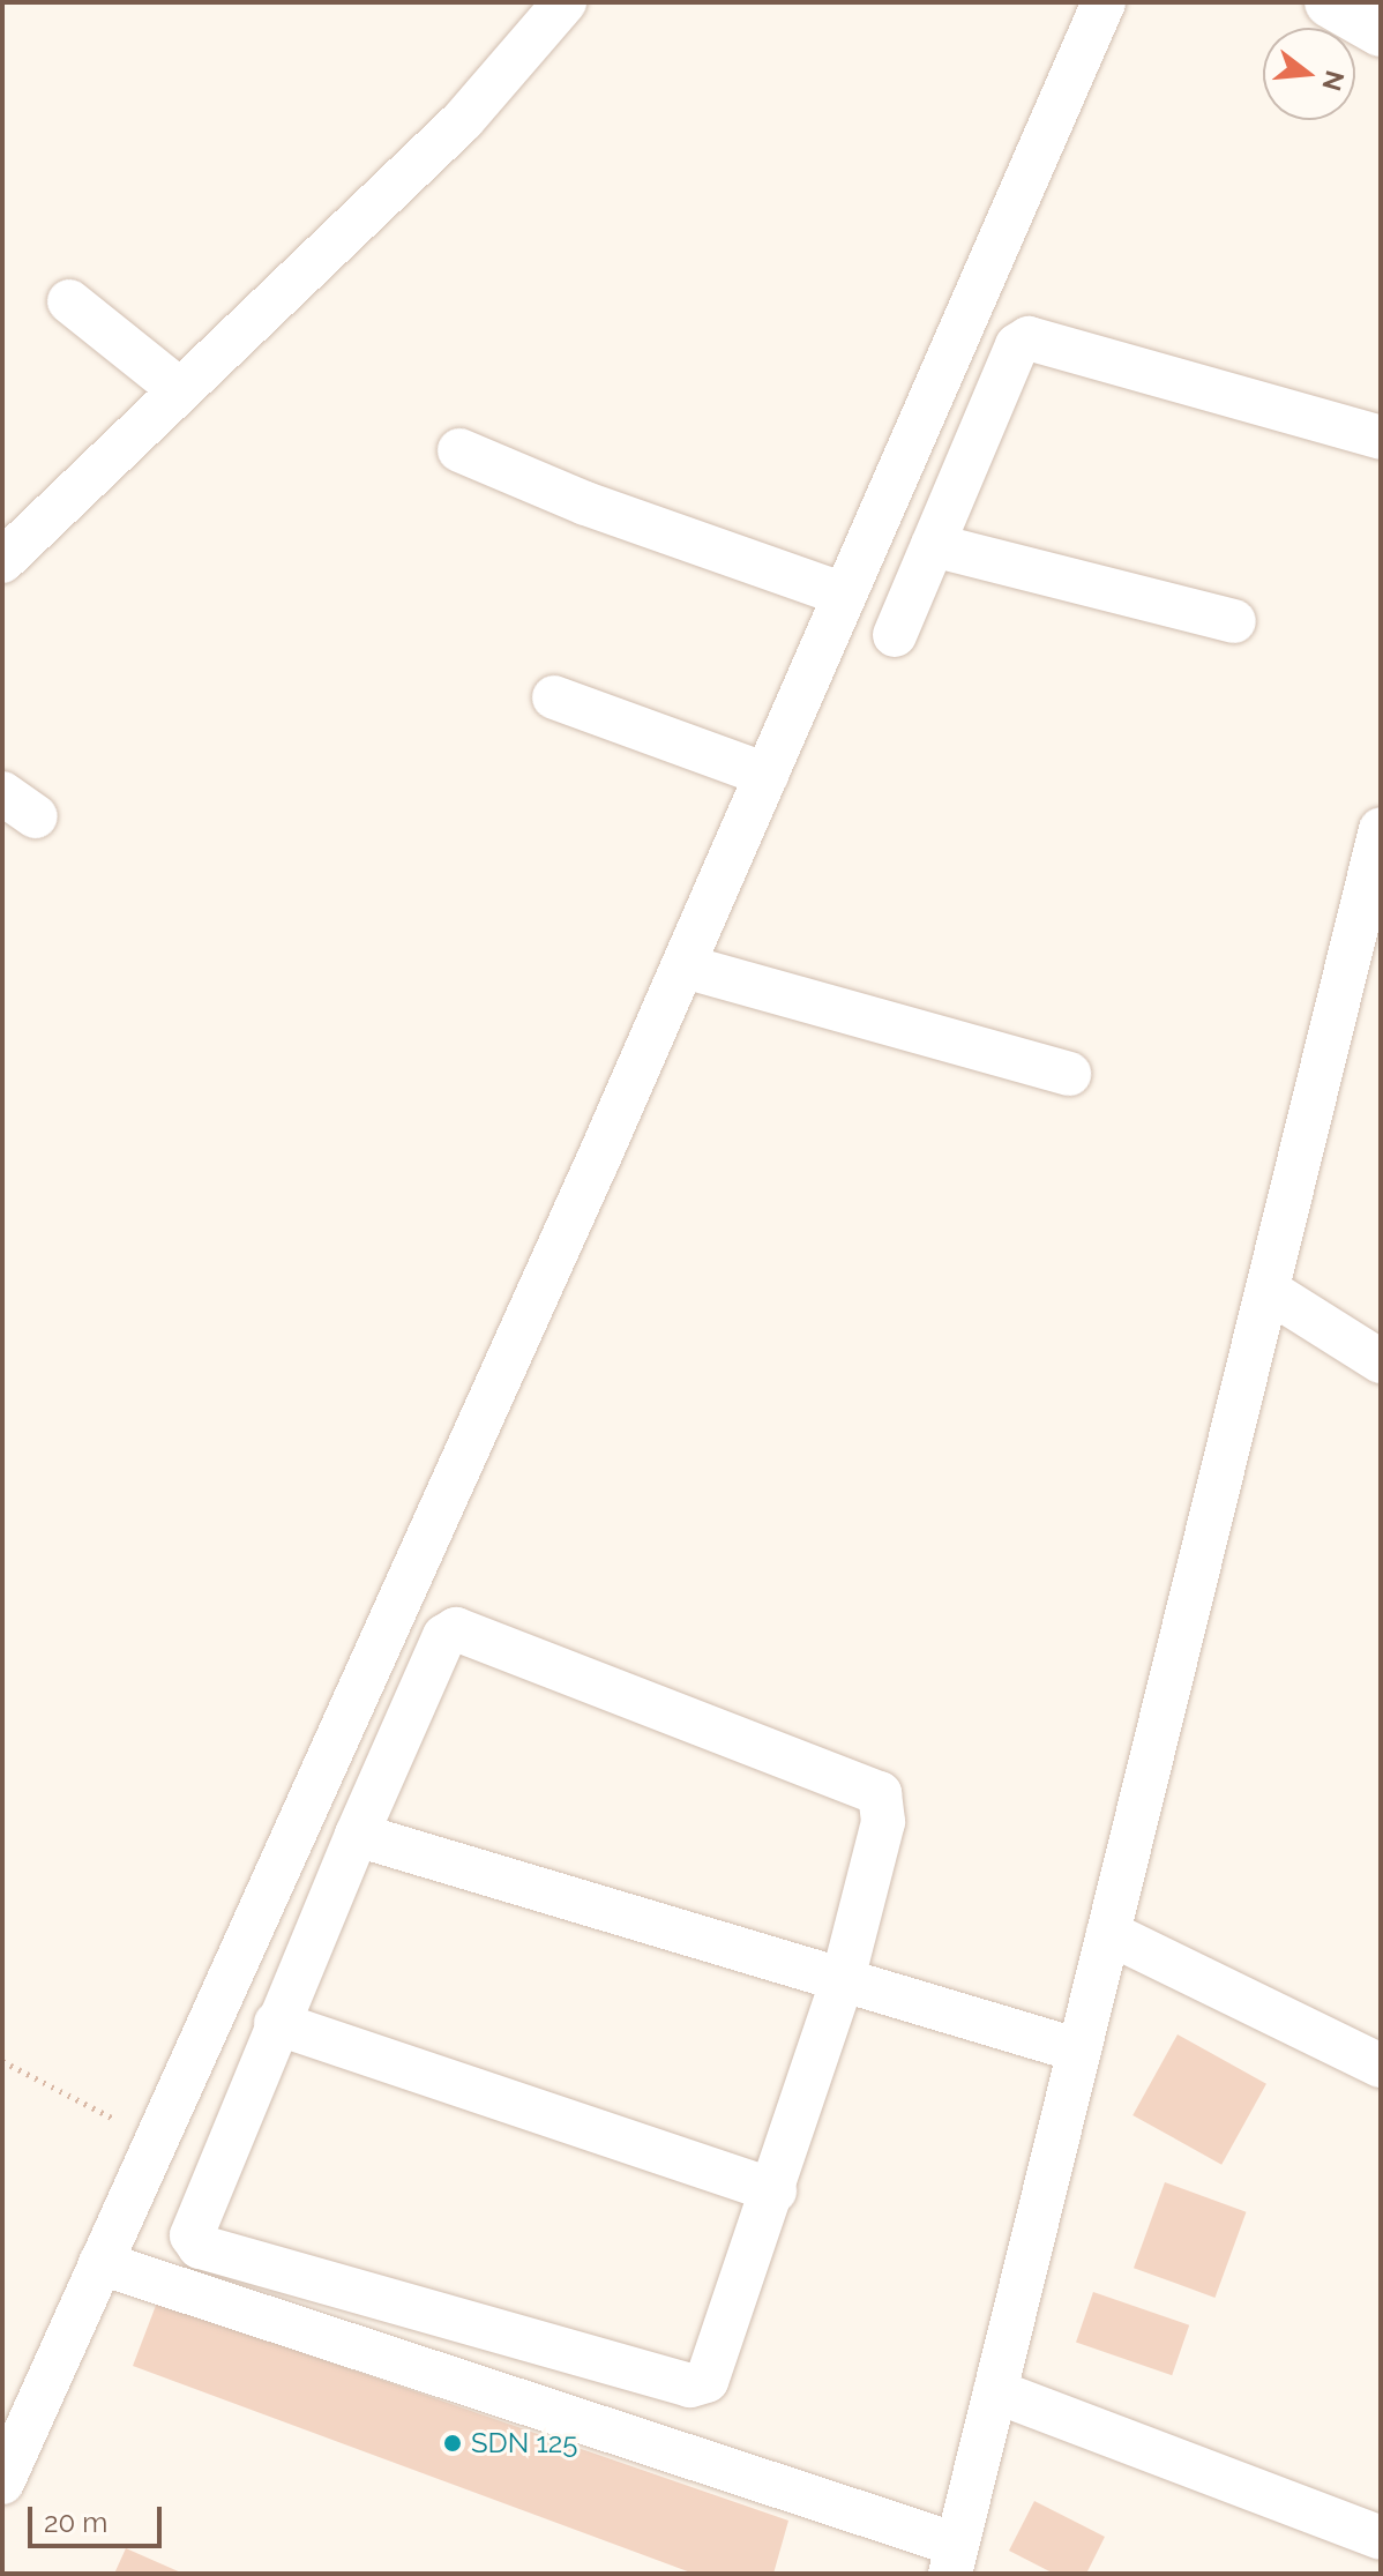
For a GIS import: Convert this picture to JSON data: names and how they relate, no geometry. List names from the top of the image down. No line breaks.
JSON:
{"places":["SDN 125"],"scale_bar":"20 m","north":"right"}
